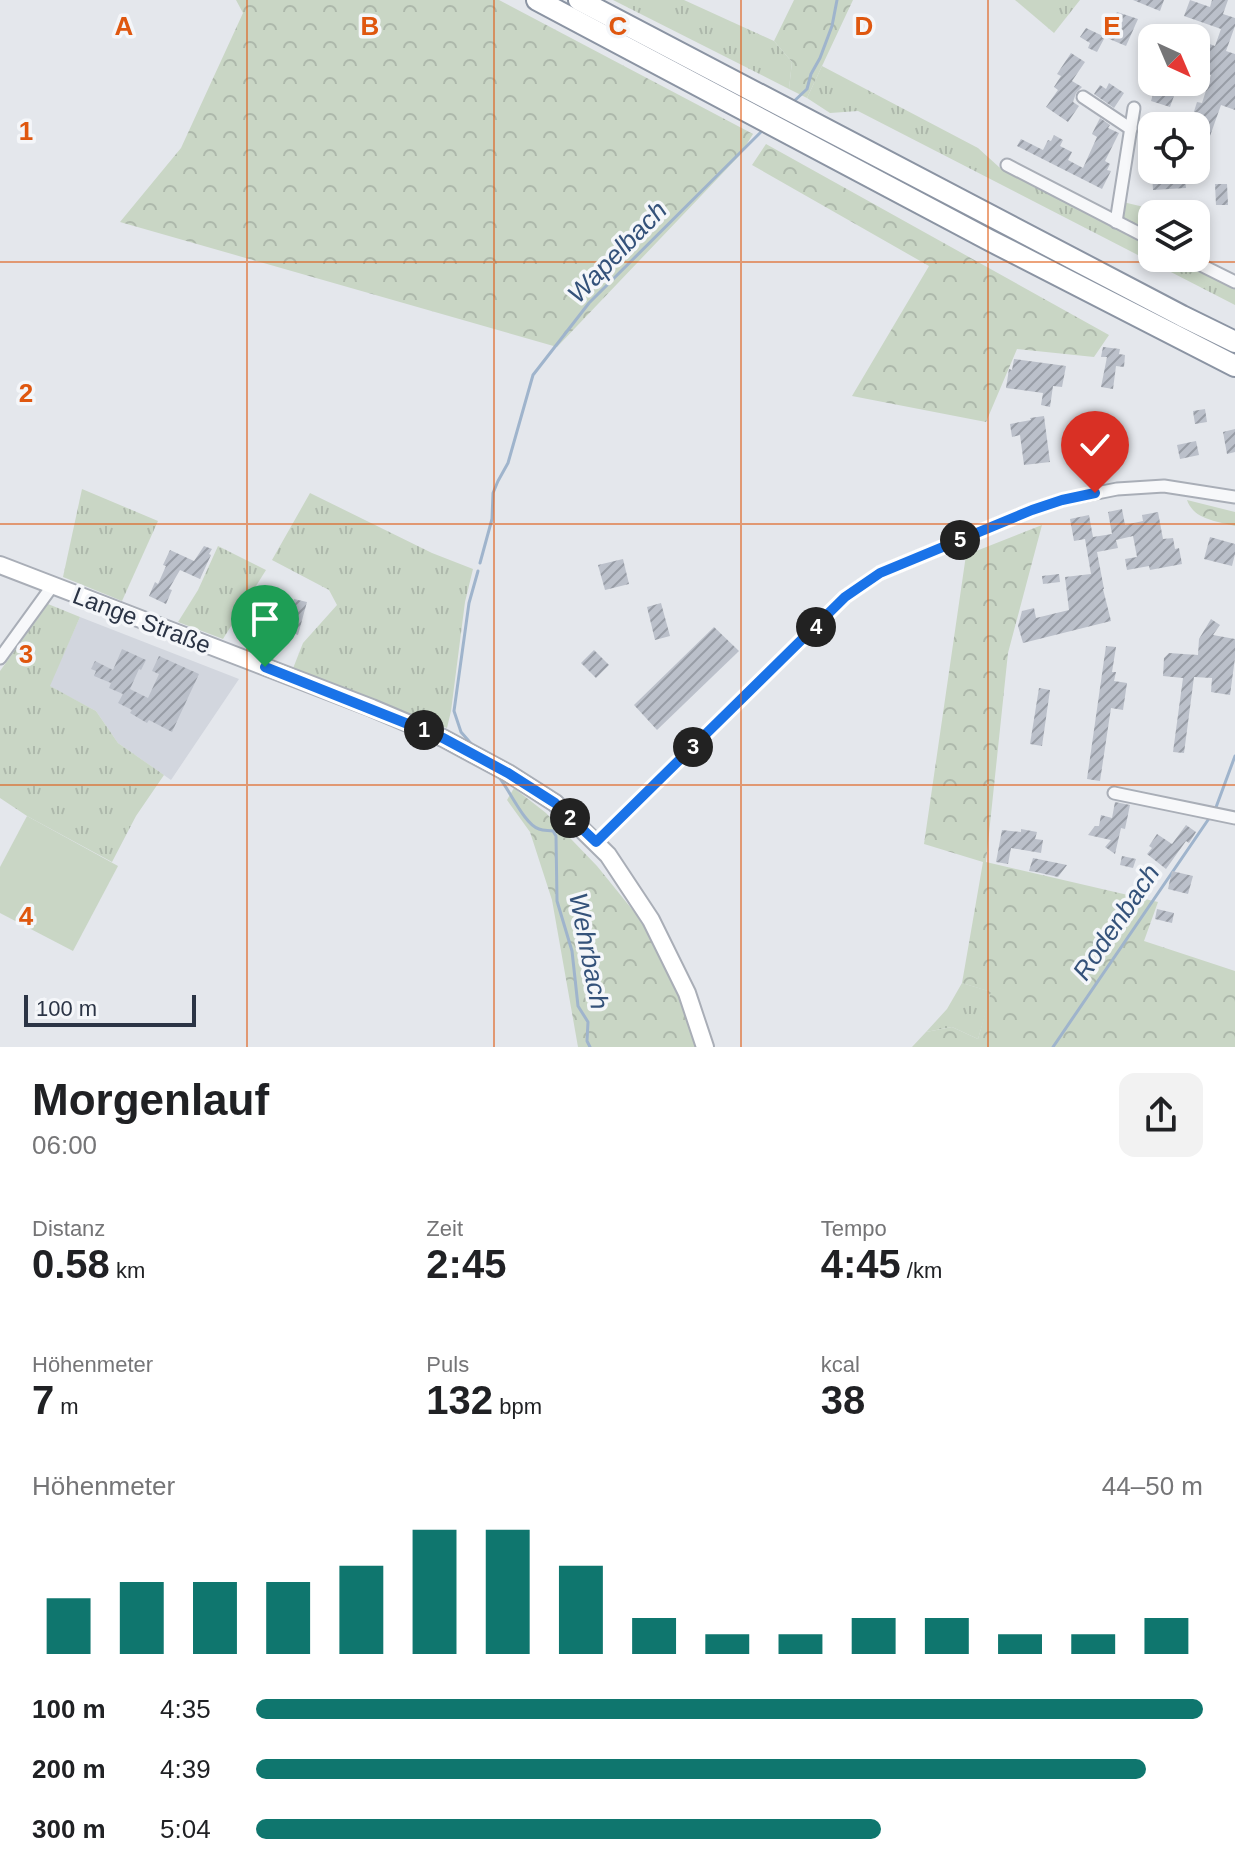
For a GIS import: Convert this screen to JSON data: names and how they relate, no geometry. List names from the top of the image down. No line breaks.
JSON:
{"streets":{"street":["Lange Straße"]},"water":["Wapelbach","Rodenbach","Wehrbach"],"scale_bar":"100 m","north":"bottom right","page":{"pins":["5","4","1","3","2"],"scale":"100 m","heading":["Morgenlauf","06:00"],"stats":[["Distanz","0.58 km"],["Zeit","2:45"],["Tempo","4:45 /km"],["Höhenmeter","7 m"],["Puls","132 bpm"],["kcal","38"]],"chart":["Höhenmeter","44–50 m"],"list":[{"name":"100 m","note":"4:35"},{"name":"200 m","note":"4:39"},{"name":"300 m","note":"5:04"}]},"grid":{"columns":["A","B","C","D","E"],"rows":["1","2","3","4"]}}
